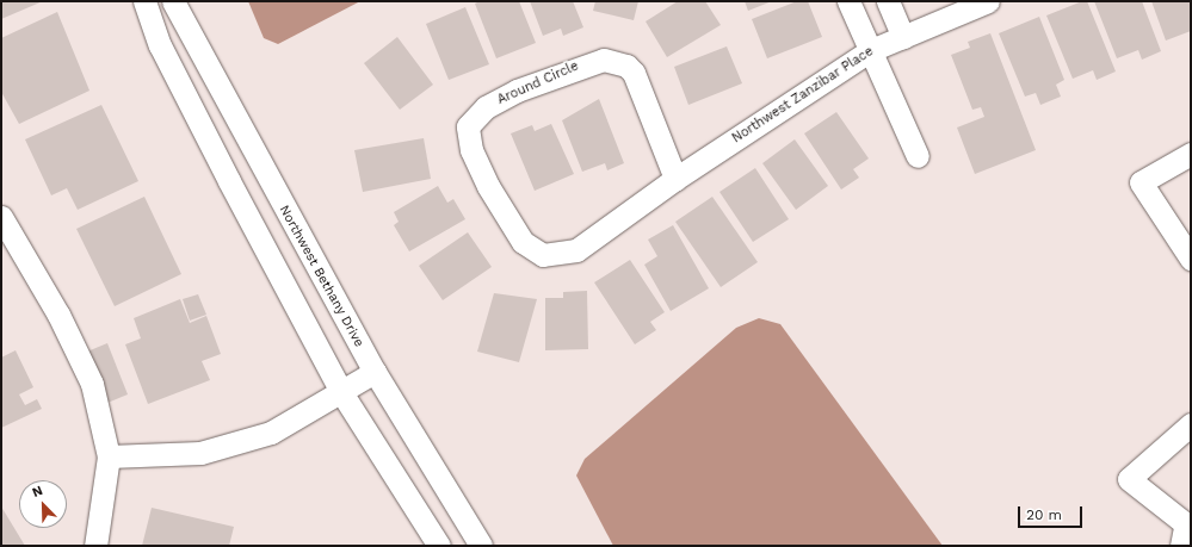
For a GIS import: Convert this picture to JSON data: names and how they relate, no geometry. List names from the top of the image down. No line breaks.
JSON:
{"streets":{"street":["Around Circle","Northwest Zanzibar Place","Northwest Bethany Drive"]},"crossings":[["Around Circle","Northwest Zanzibar Place"]],"scale_bar":"20 m","north":"top left"}
